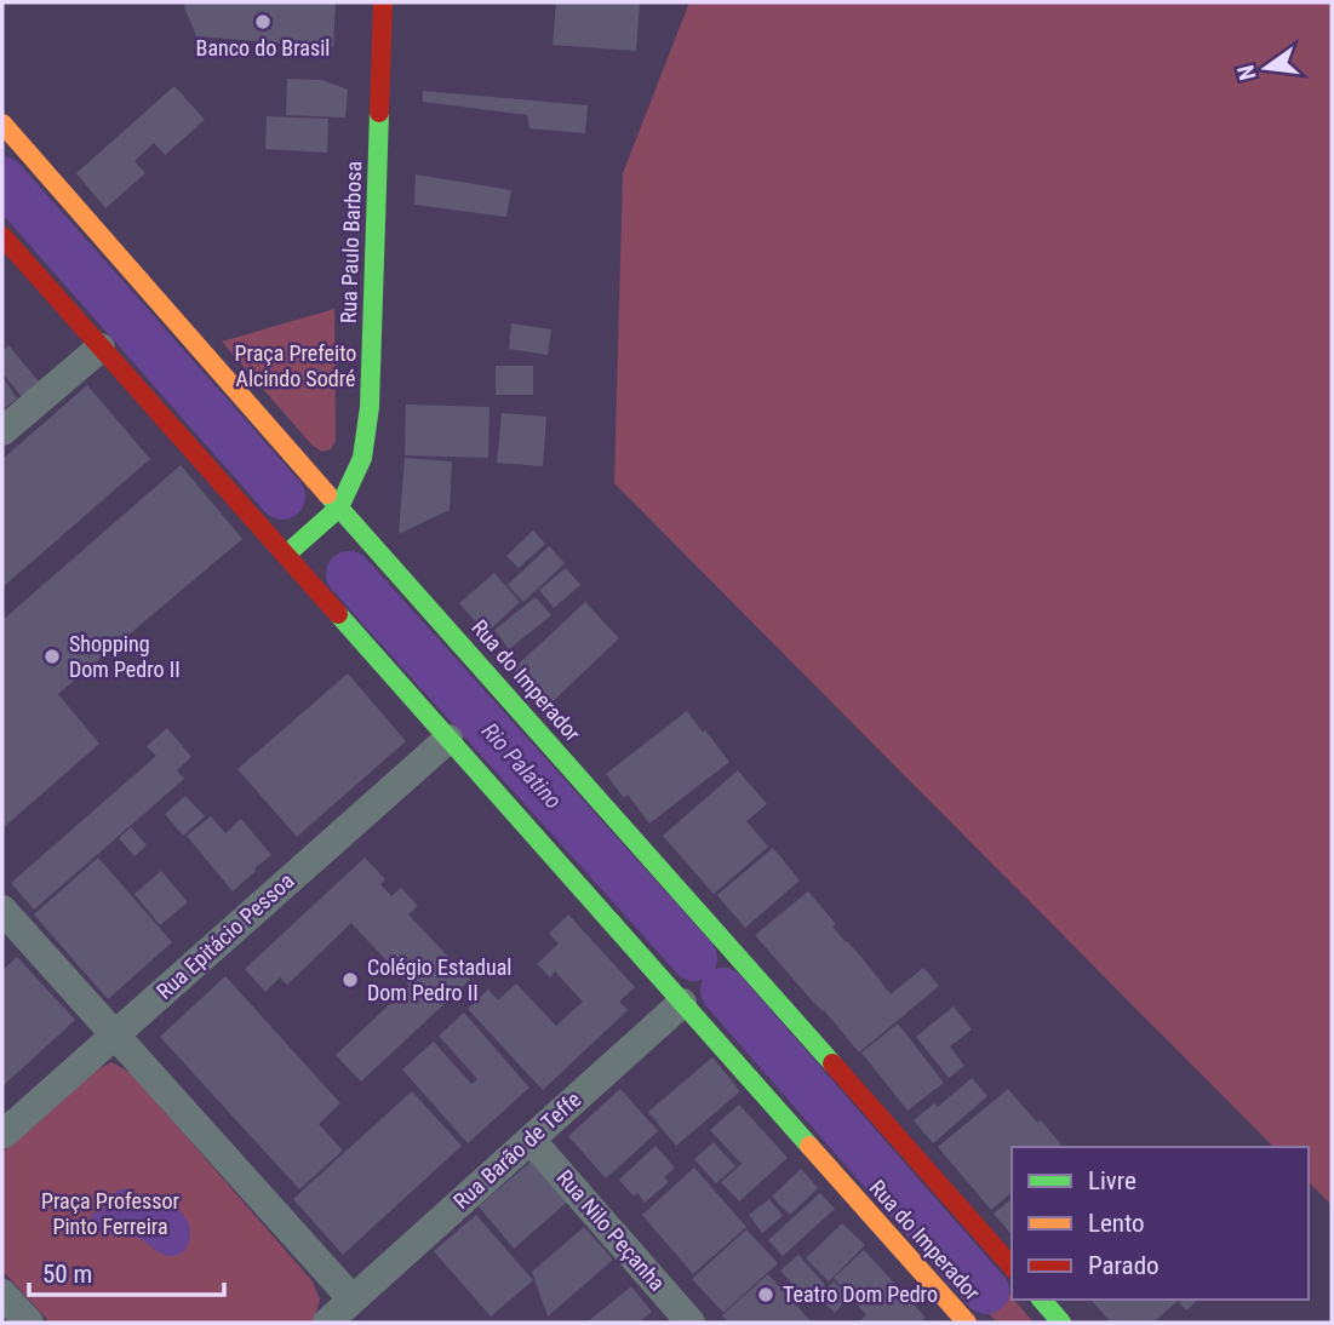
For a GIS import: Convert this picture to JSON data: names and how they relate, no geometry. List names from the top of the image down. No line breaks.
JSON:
{"streets":{"main road":["Rua Paulo Barbosa","Rua do Imperador"],"street":["Rua Epitácio Pessoa","Rua Barão de Teffe","Rua Nilo Peçanha"]},"crossings":[["Rua Paulo Barbosa","Rua do Imperador"],["Rua do Imperador","Rua Epitácio Pessoa"],["Rua do Imperador","Rua Barão de Teffe"],["Rua Barão de Teffe","Rua Nilo Peçanha"]],"water":["Rio Palatino"],"parks":["Praça Prefeito Alcindo Sodré","Praça Professor Pinto Ferreira"],"places":["Banco do Brasil","Shopping Dom Pedro II","Colégio Estadual Dom Pedro II","Teatro Dom Pedro"],"legend":["Livre","Lento","Parado"],"scale_bar":"50 m","north":"left"}
